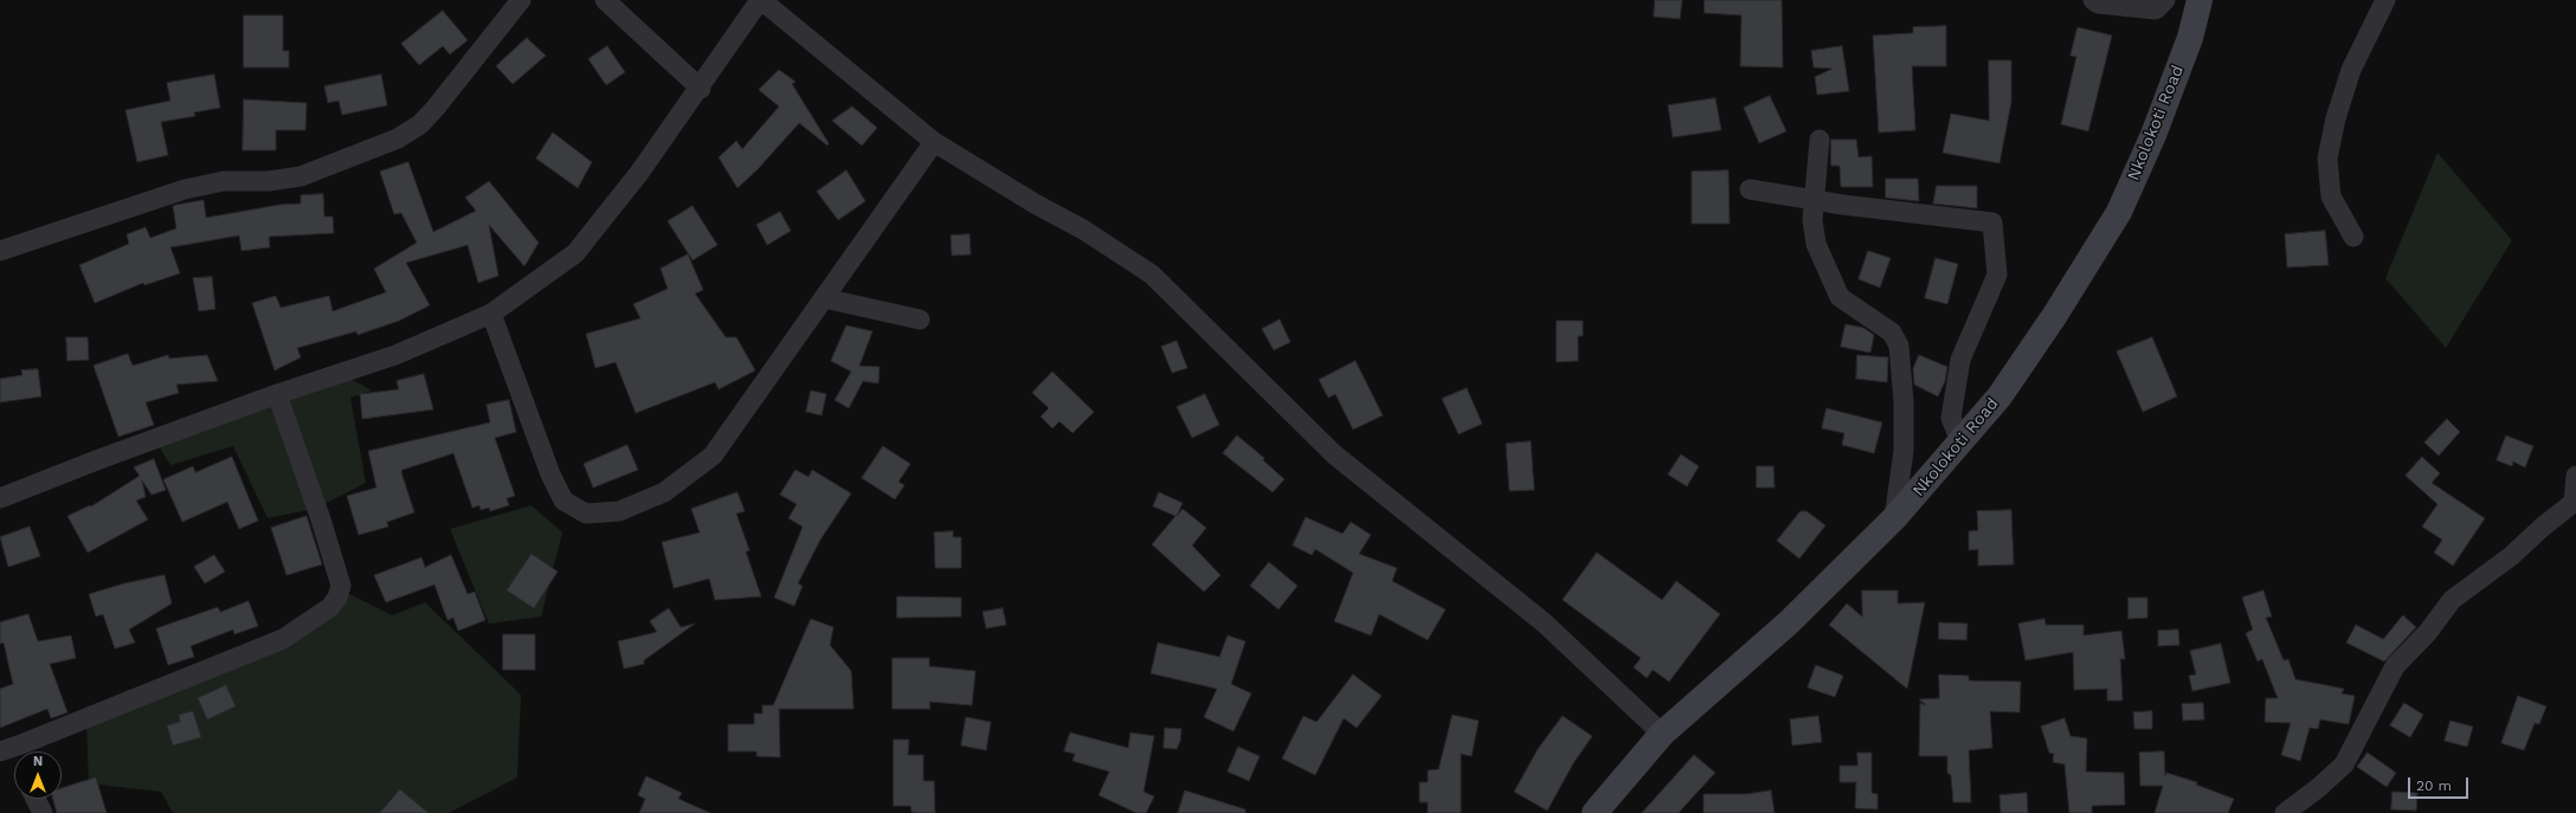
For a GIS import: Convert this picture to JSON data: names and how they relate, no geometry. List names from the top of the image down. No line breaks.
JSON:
{"streets":{"main road":["Nkolokoti Road"]},"scale_bar":"20 m","north":"top"}
